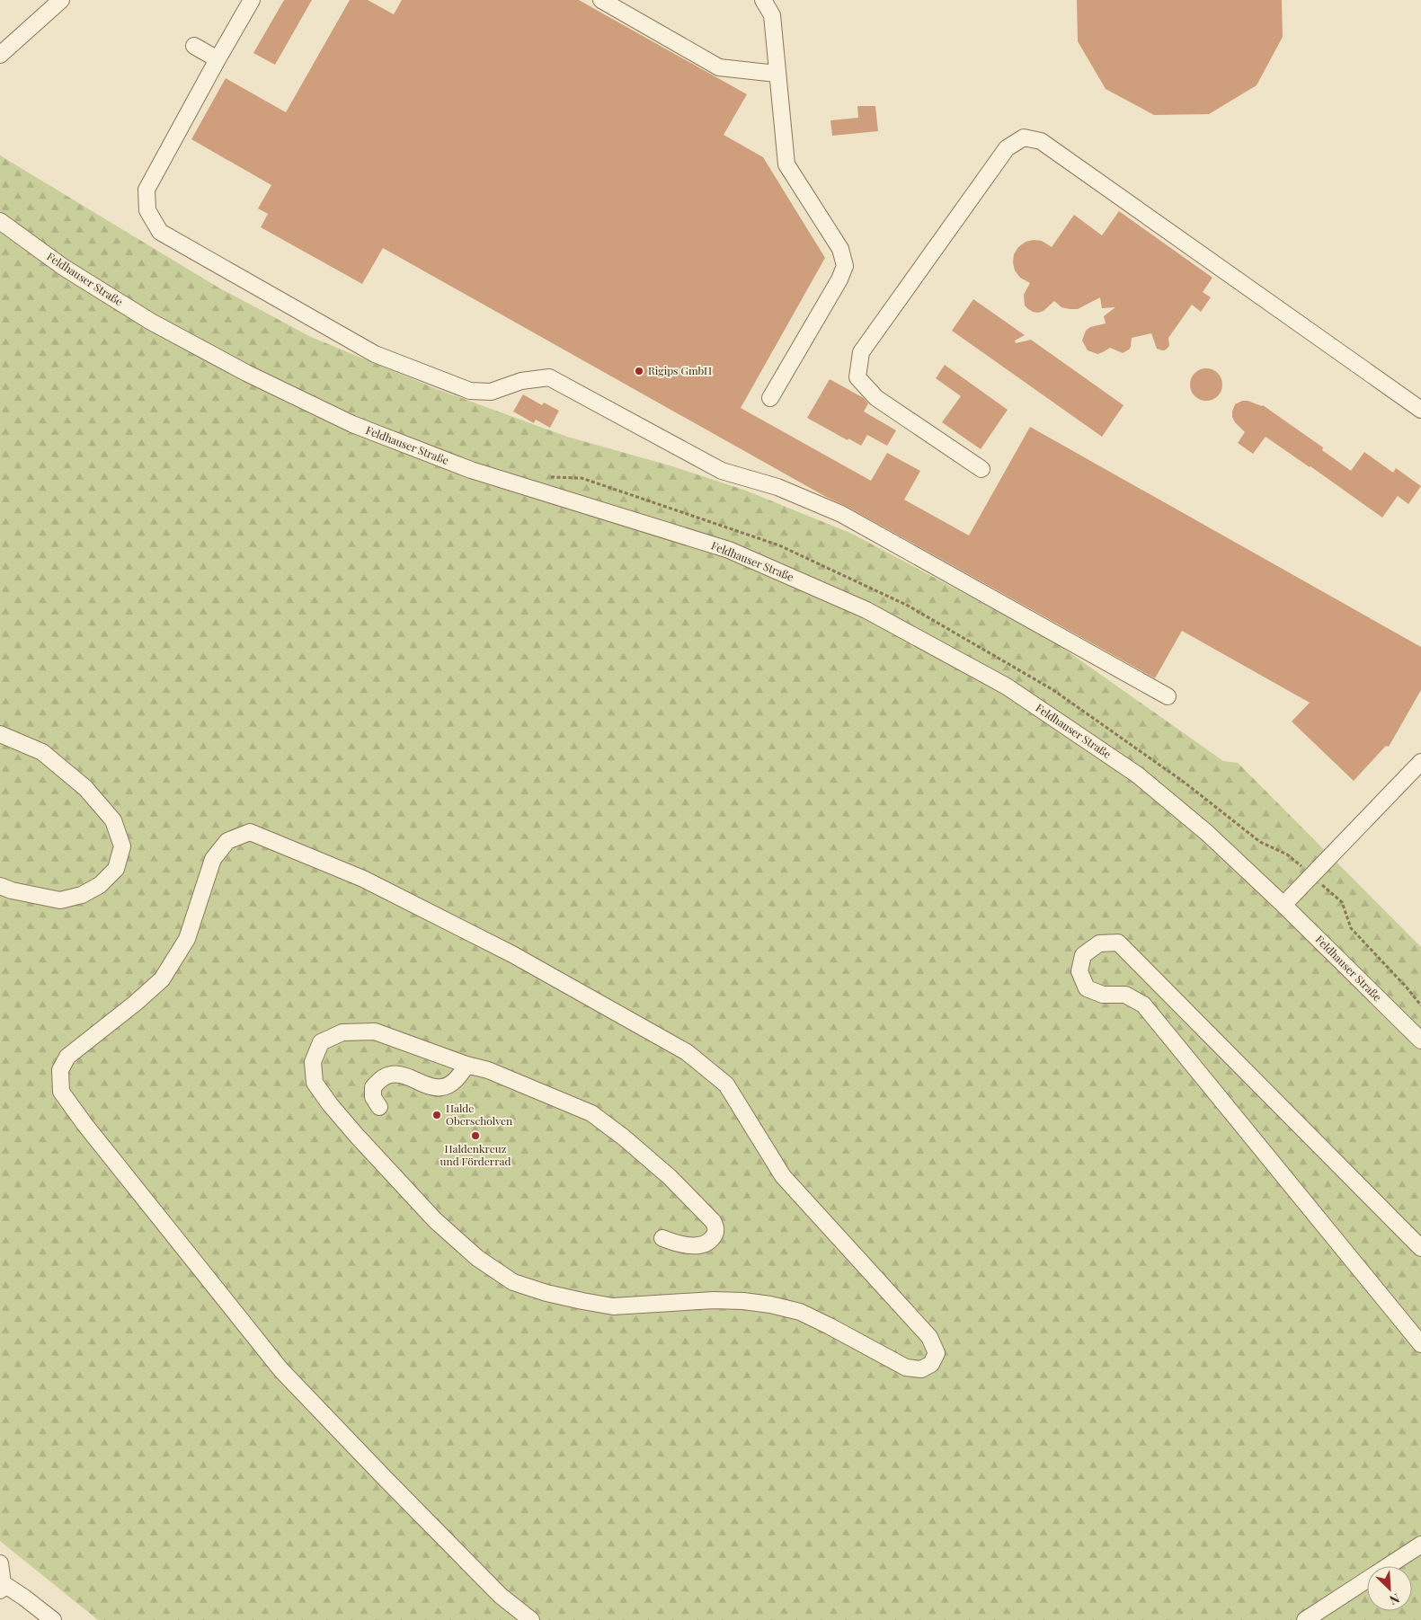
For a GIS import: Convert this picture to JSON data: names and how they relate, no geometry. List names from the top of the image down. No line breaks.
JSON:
{"streets":{"street":["Feldhauser Straße"]},"places":["Rigips GmbH","Halde Oberscholven","Haldenkreuz und Förderrad"],"north":"bottom right"}
